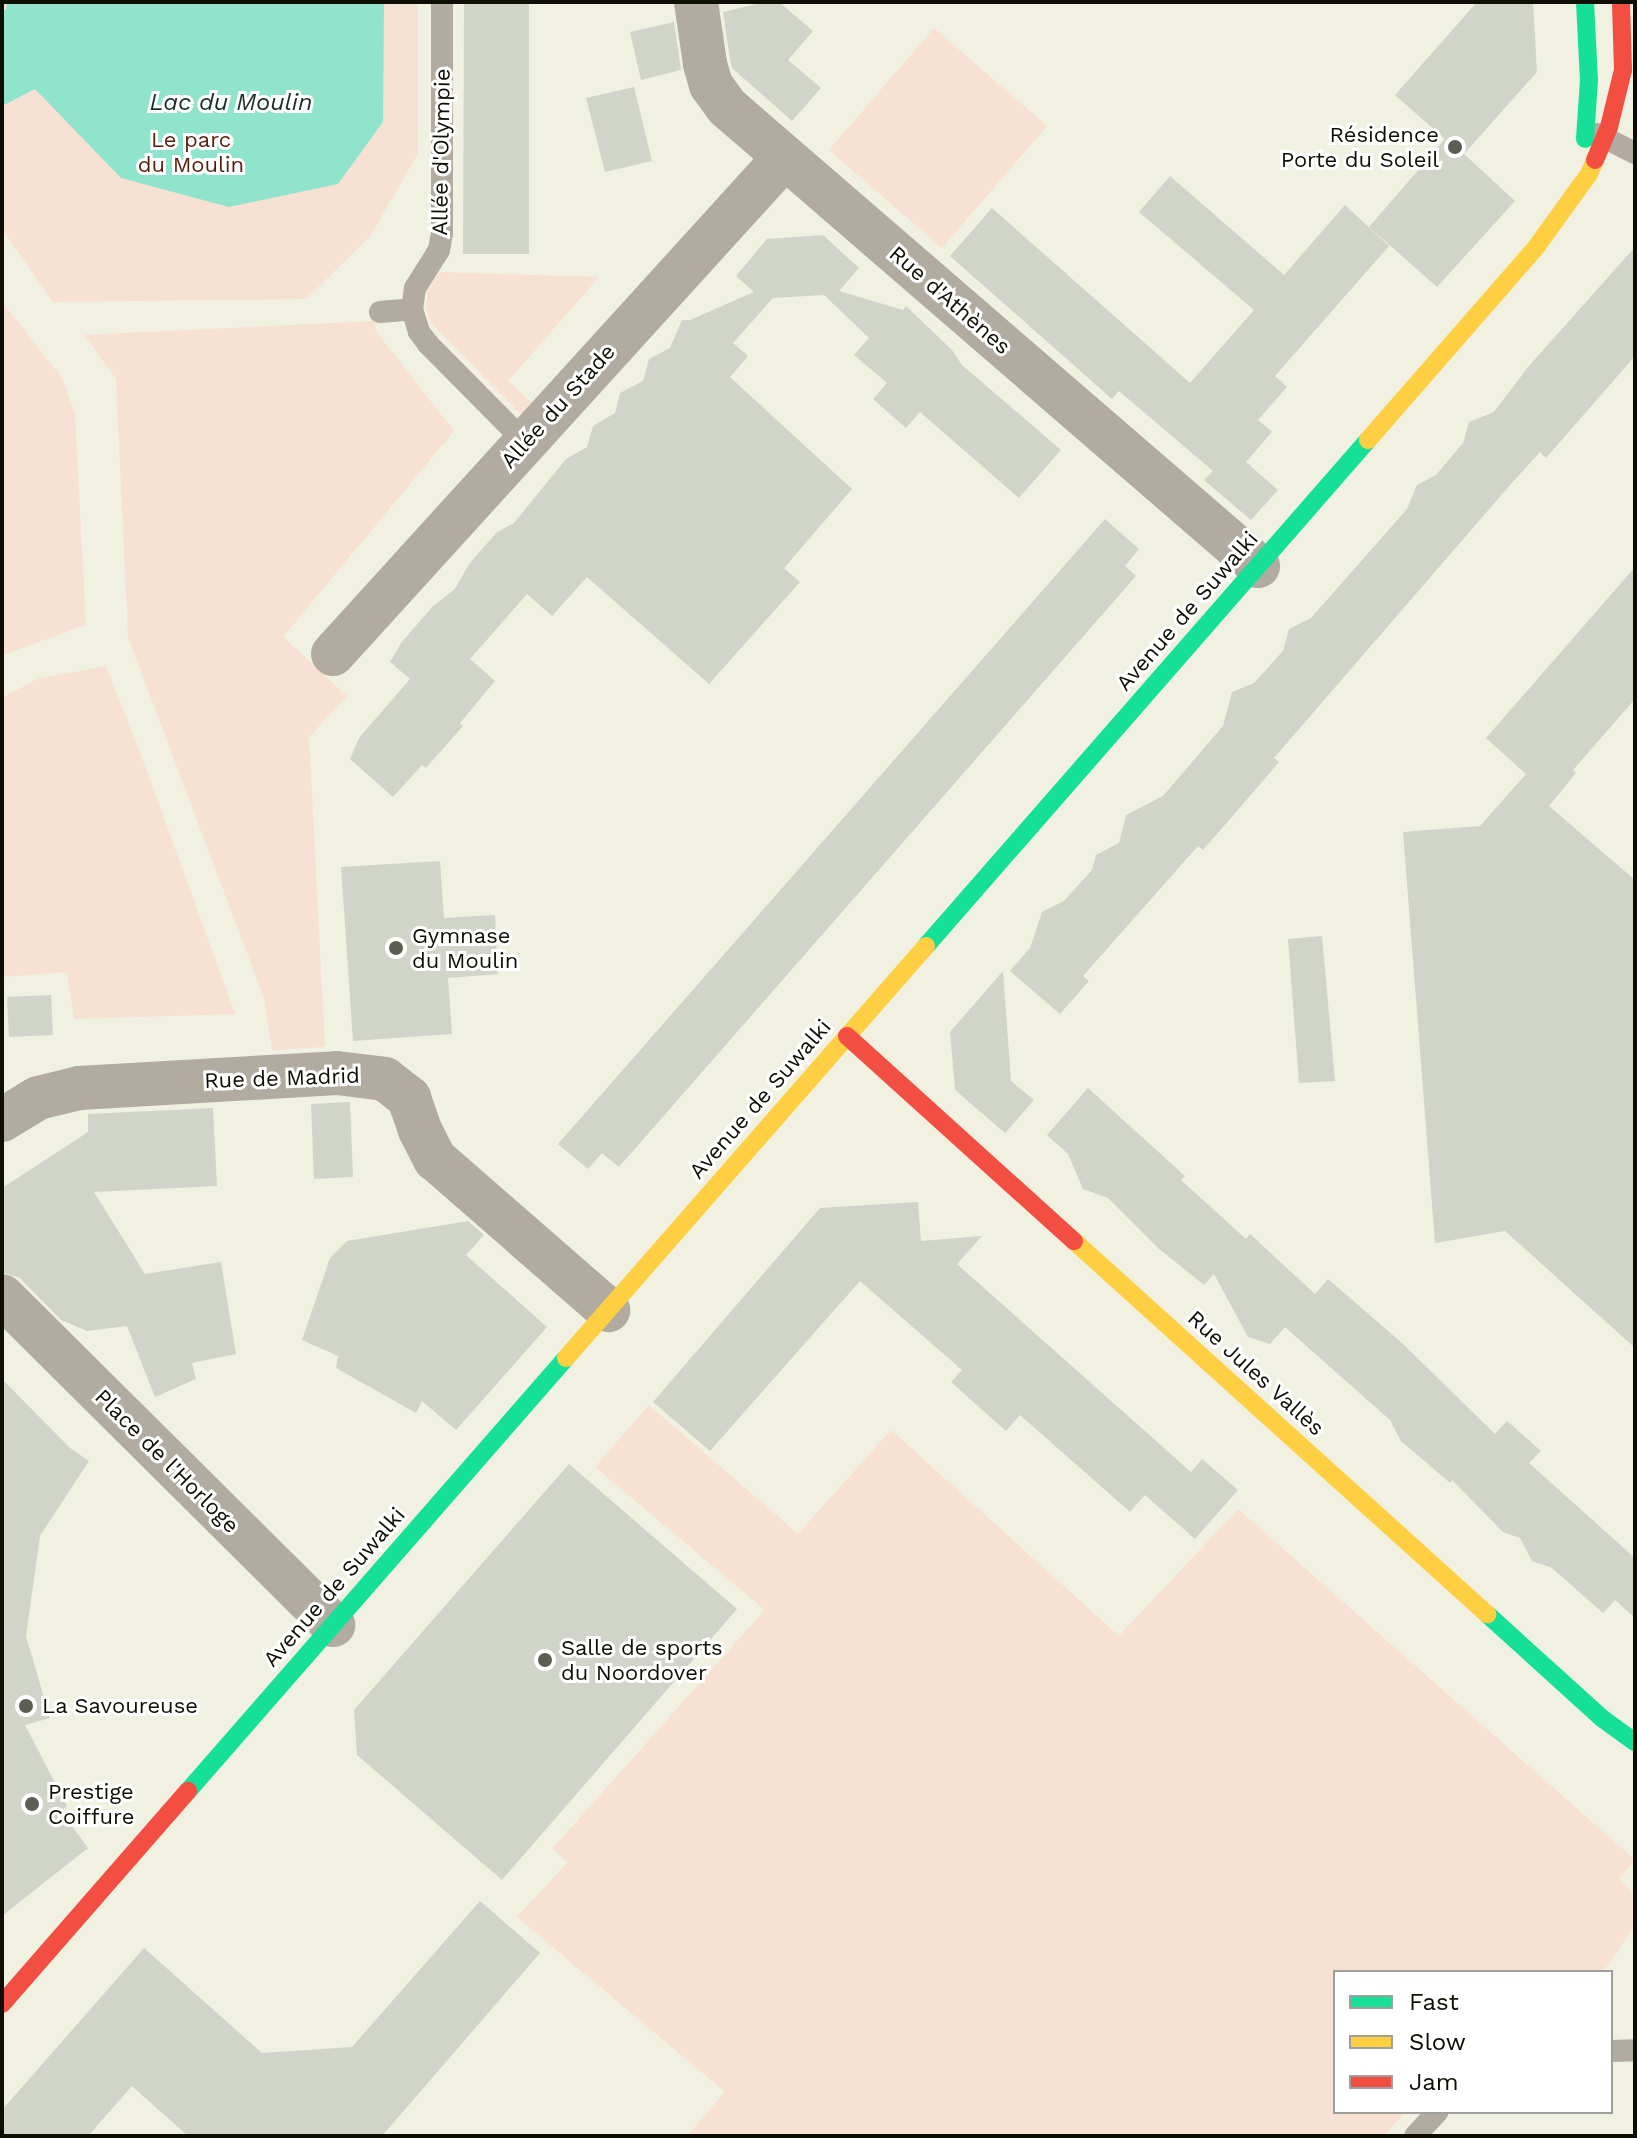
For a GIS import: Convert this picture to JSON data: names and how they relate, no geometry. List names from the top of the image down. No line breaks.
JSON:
{"streets":{"street":["Rue d'Athènes","Allée du Stade","Avenue de Suwalki","Rue de Madrid","Rue Jules Vallès","Place de l'Horloge"],"lane":["Allée d'Olympie"]},"crossings":[["Rue d'Athènes","Allée du Stade"],["Rue d'Athènes","Avenue de Suwalki"],["Avenue de Suwalki","Rue de Madrid"],["Avenue de Suwalki","Rue Jules Vallès"],["Avenue de Suwalki","Place de l'Horloge"]],"water":["Lac du Moulin"],"parks":["Le parc du Moulin"],"places":["Résidence Porte du Soleil","Gymnase du Moulin","Salle de sports du Noordover","La Savoureuse","Prestige Coiffure"],"legend":["Fast","Slow","Jam"]}
